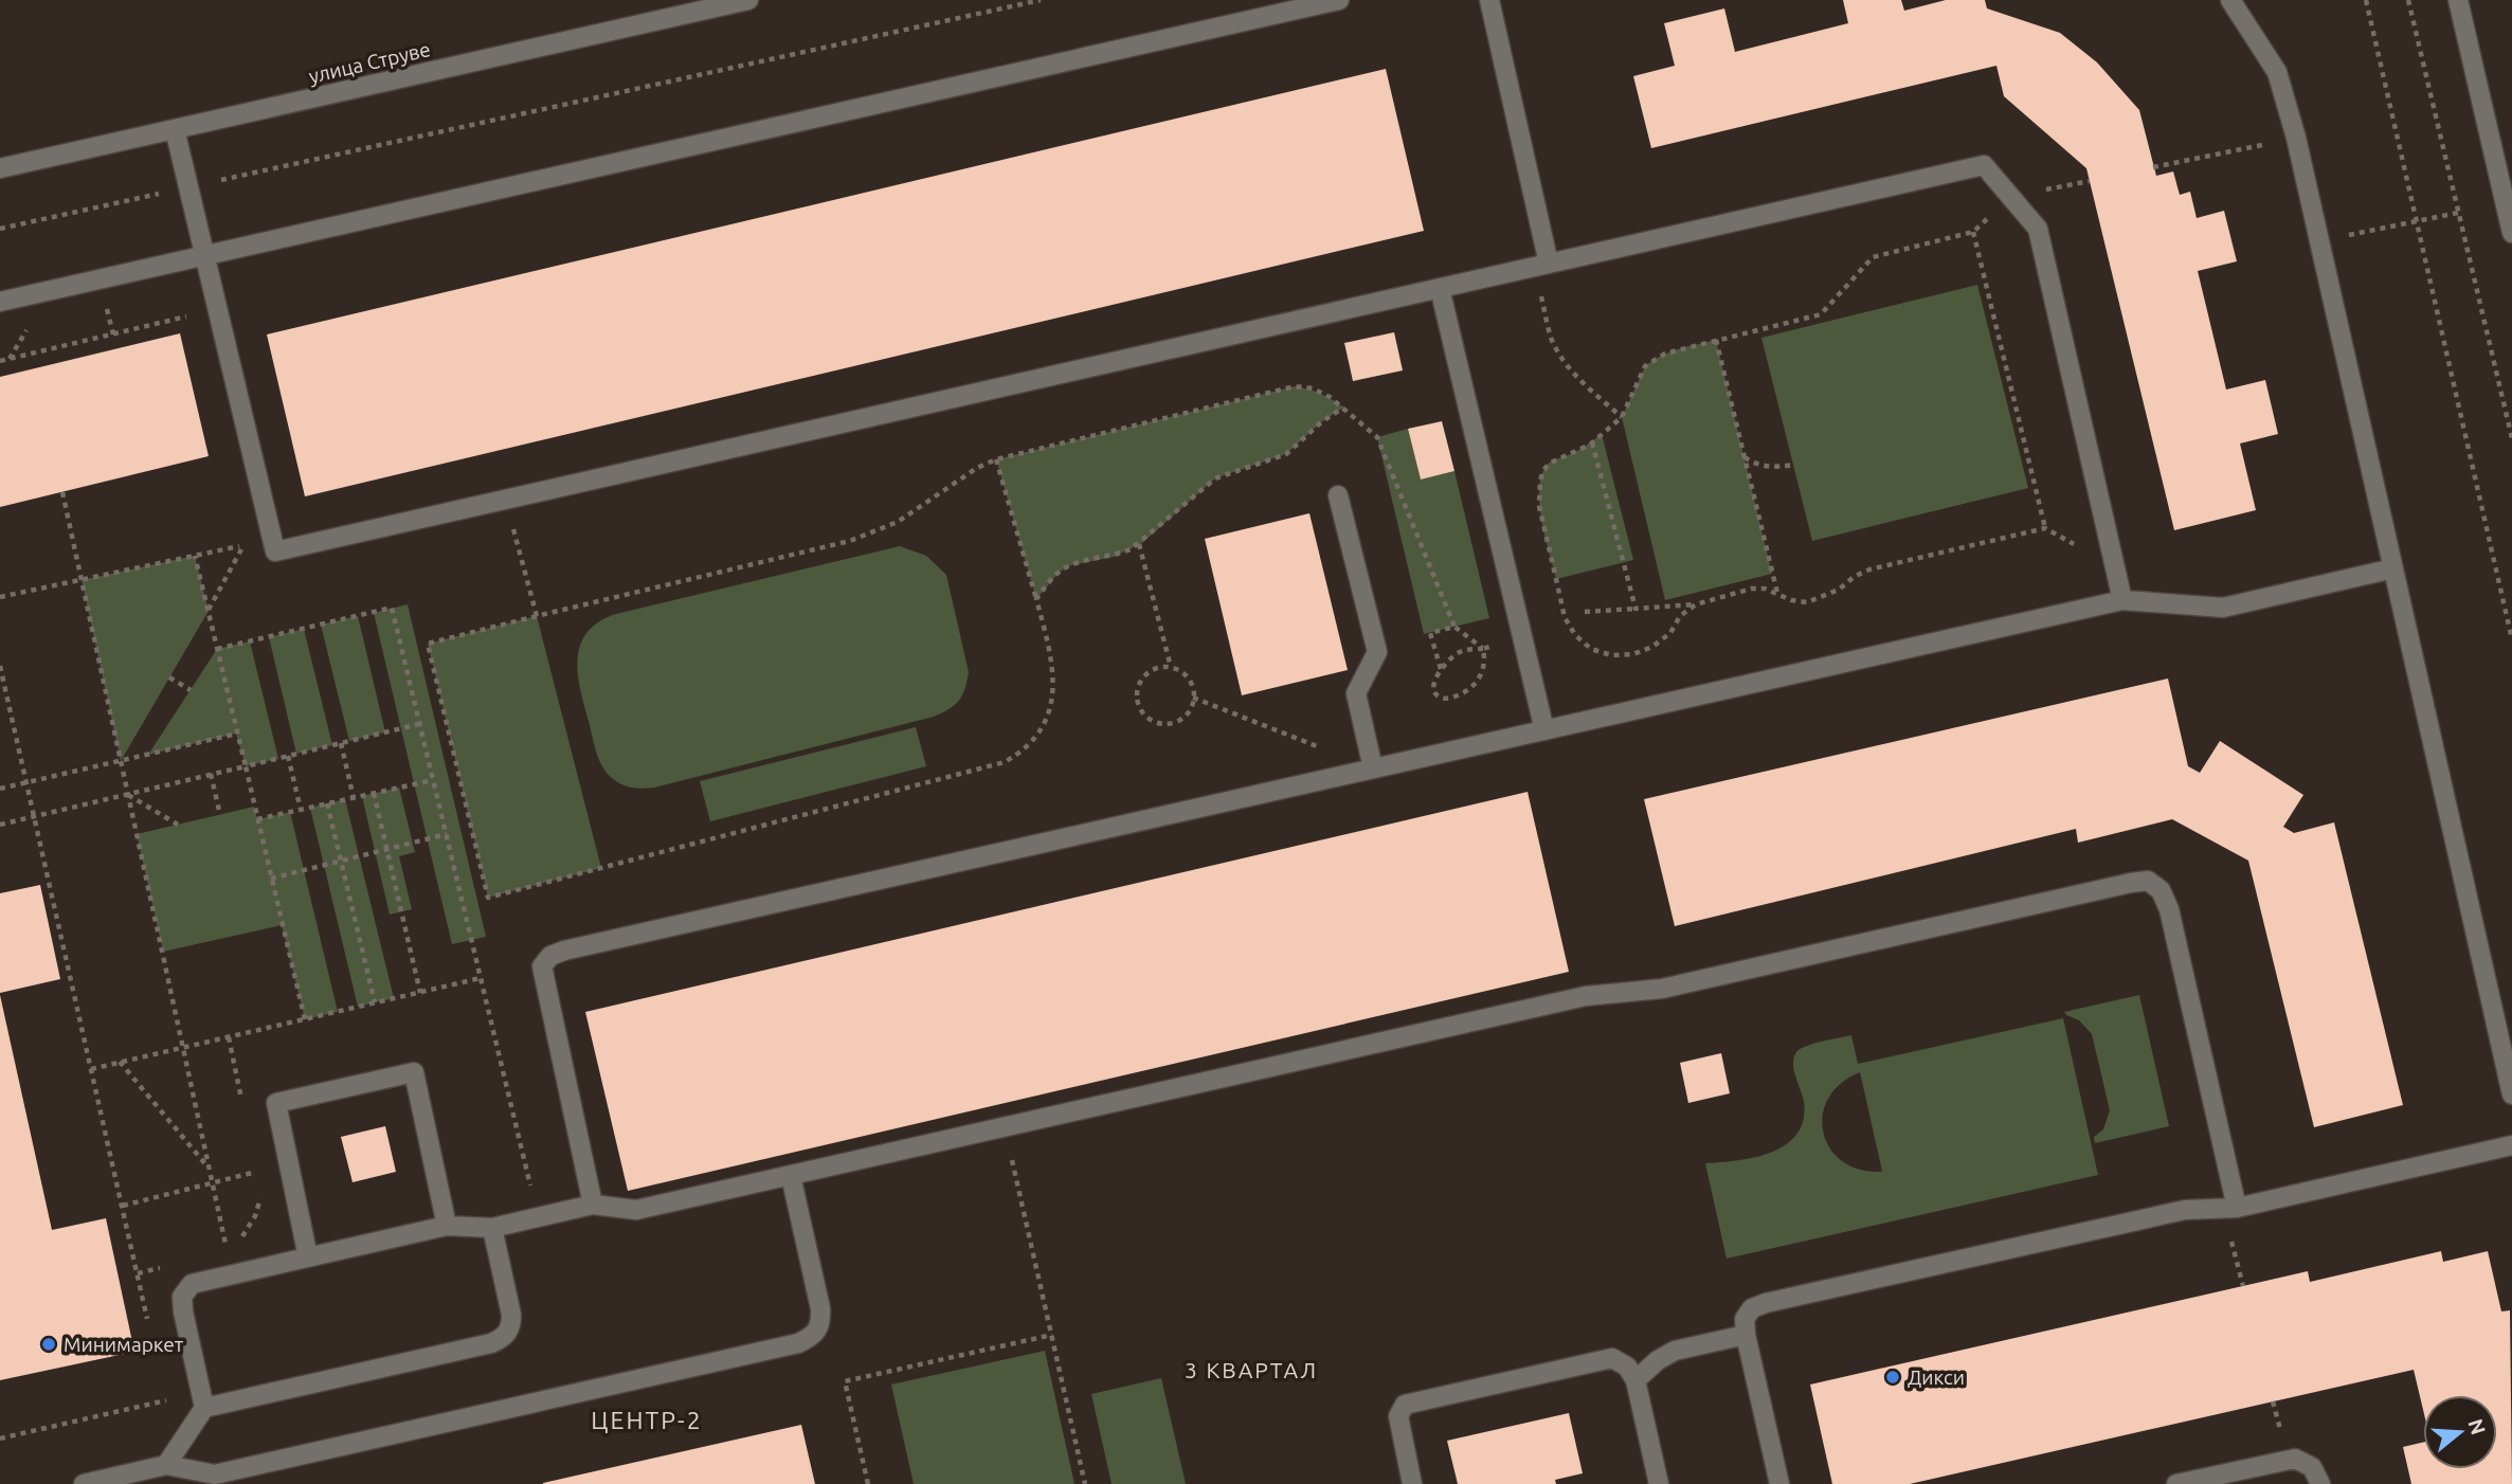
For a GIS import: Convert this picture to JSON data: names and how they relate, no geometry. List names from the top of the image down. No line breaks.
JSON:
{"streets":{"street":["улица Струве"]},"districts":["3 КВАРТАЛ","ЦЕНТР-2"],"places":["Минимаркет","Дикси"],"north":"right"}
